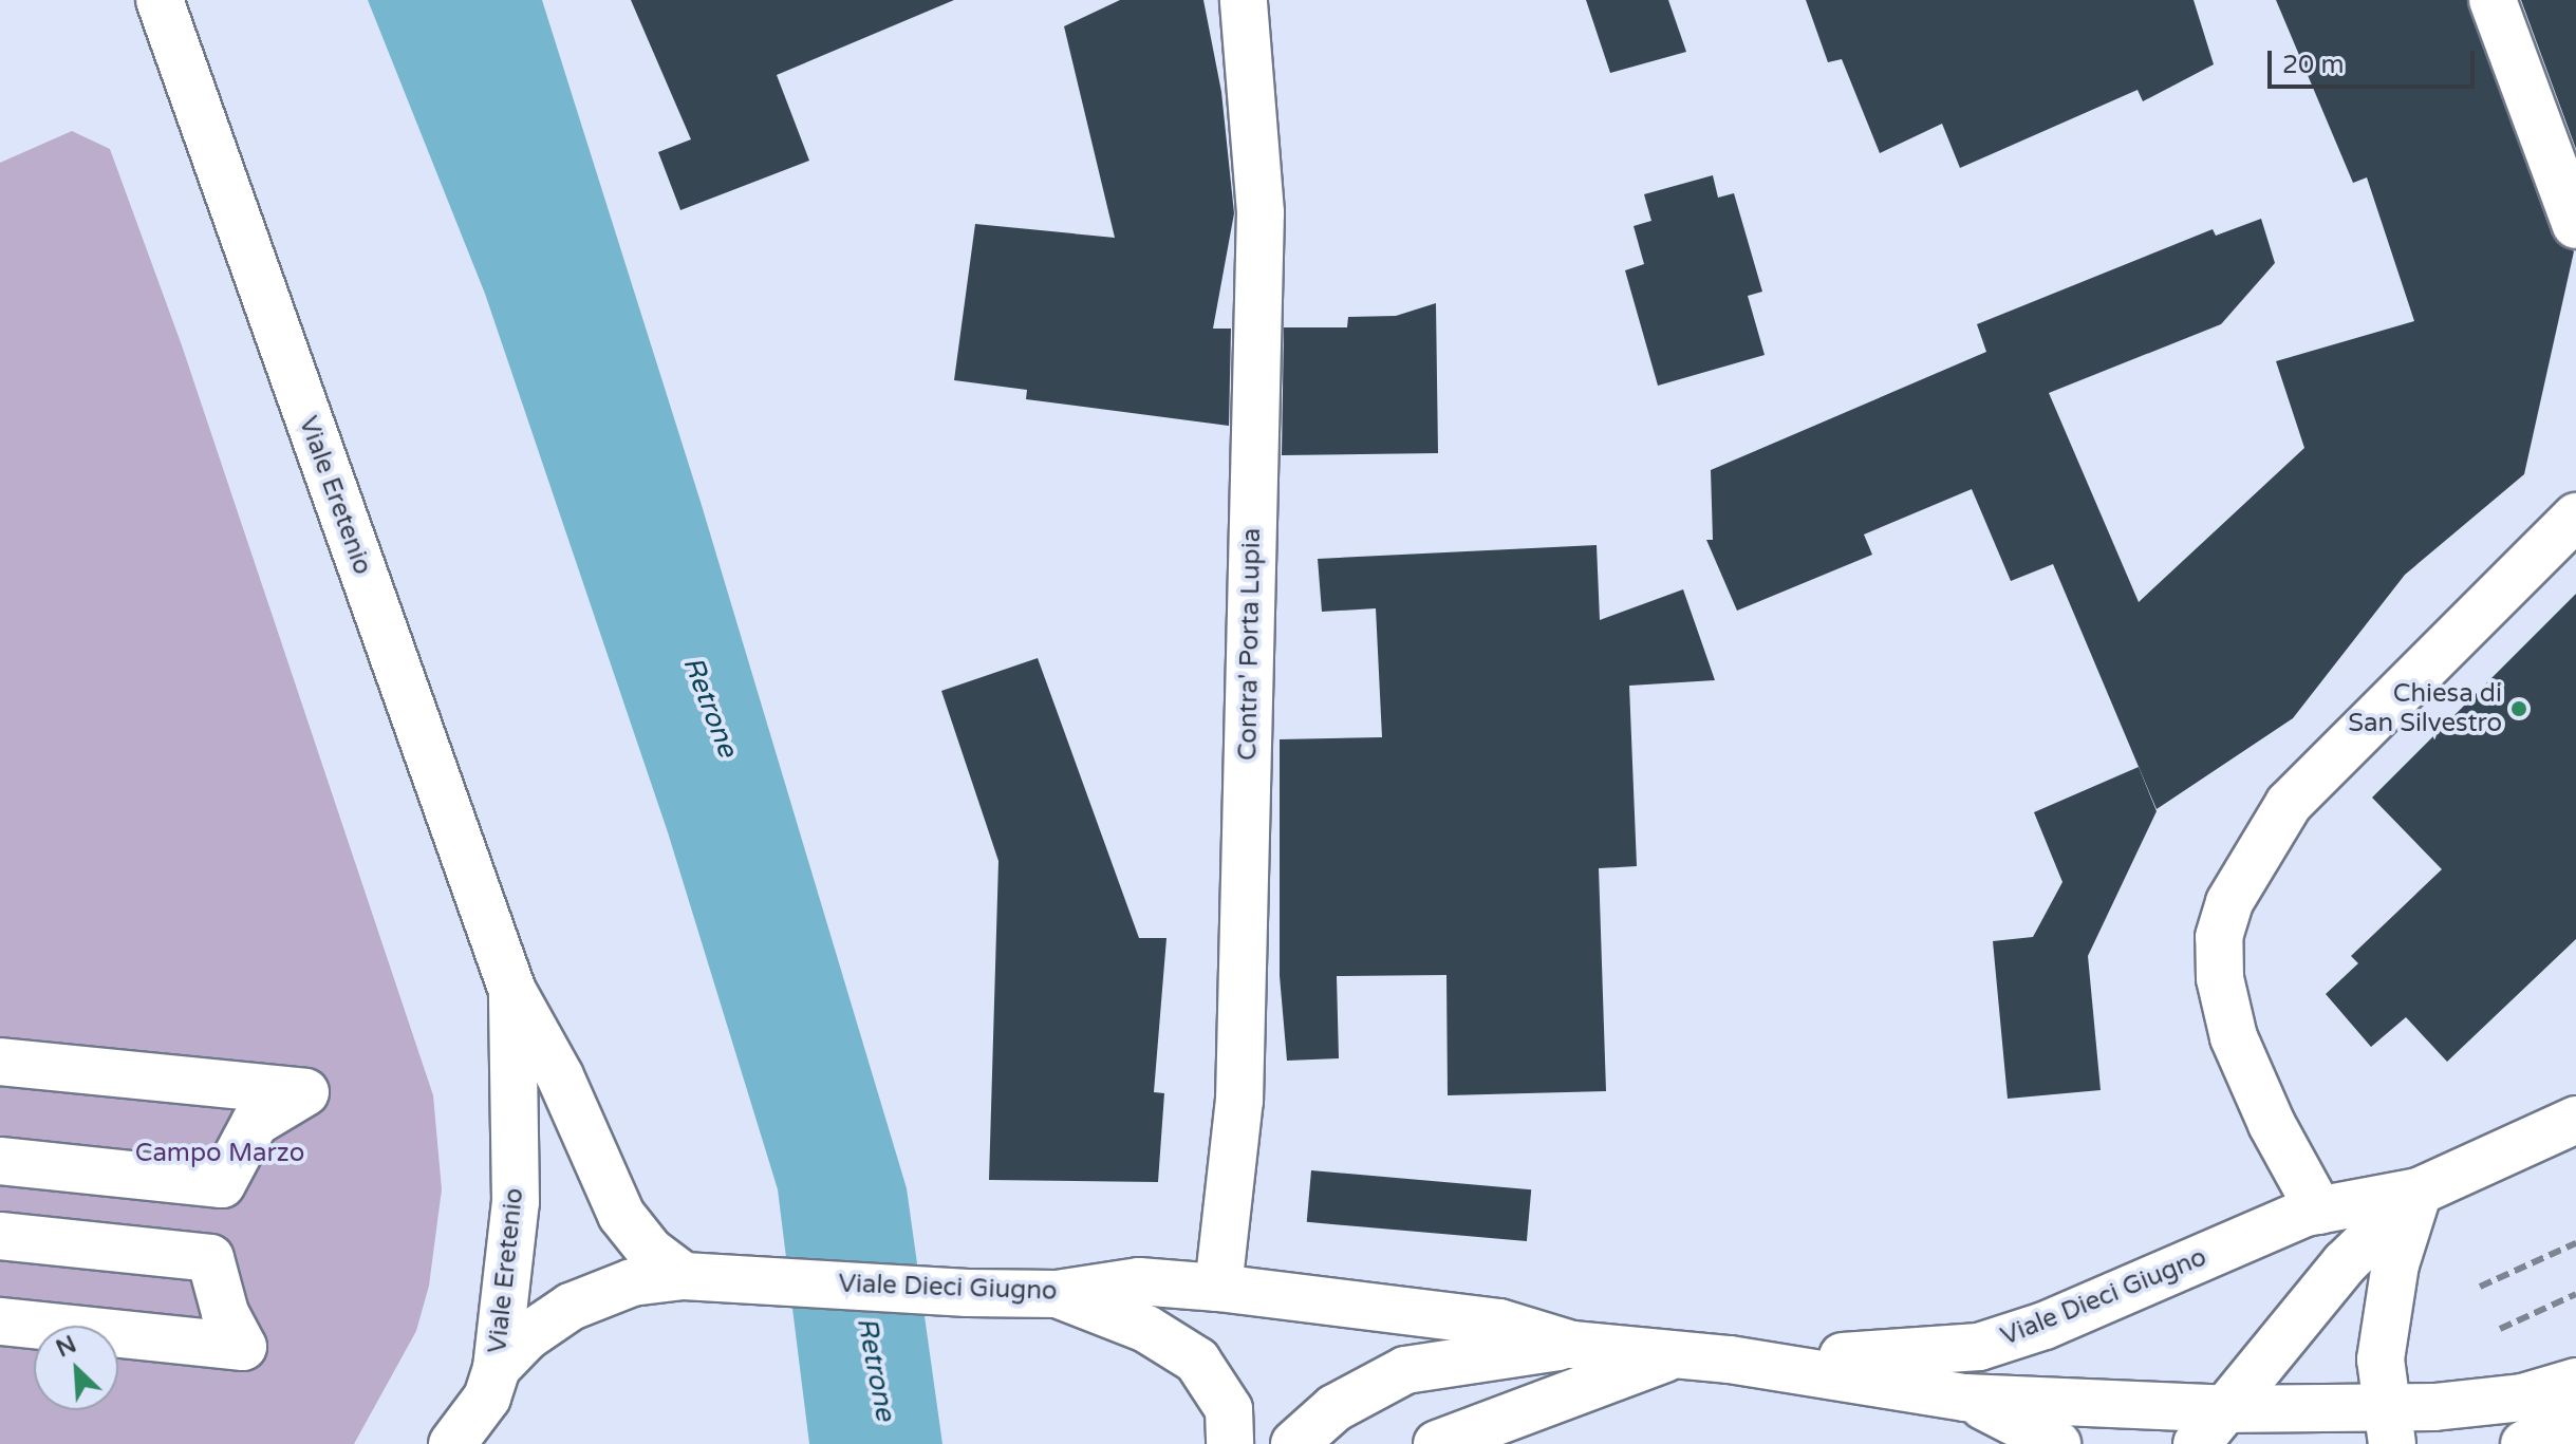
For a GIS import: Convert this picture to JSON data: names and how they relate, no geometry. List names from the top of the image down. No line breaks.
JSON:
{"streets":{"street":["Viale Eretenio","Contra' Porta Lupia","Viale Dieci Giugno"]},"crossings":[["Viale Eretenio","Viale Dieci Giugno"],["Contra' Porta Lupia","Viale Dieci Giugno"]],"water":["Retrone"],"parks":["Campo Marzo"],"places":["Chiesa di San Silvestro"],"scale_bar":"20 m","north":"top left"}
